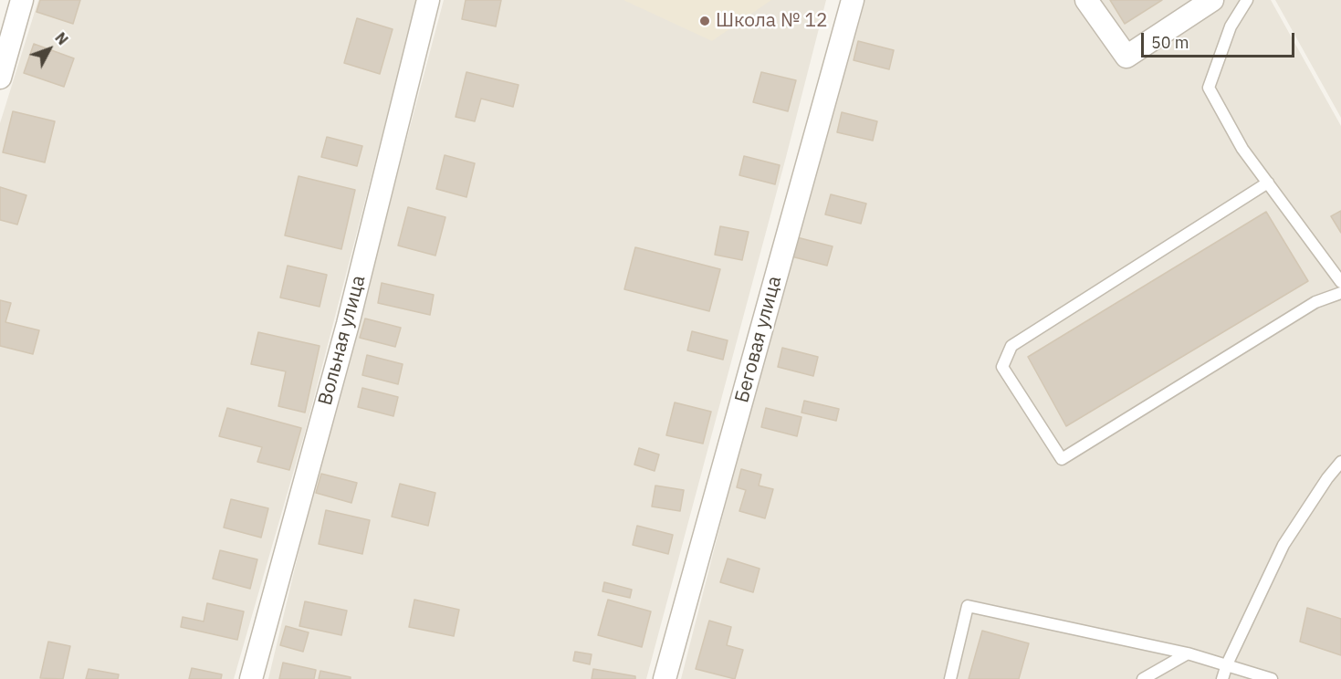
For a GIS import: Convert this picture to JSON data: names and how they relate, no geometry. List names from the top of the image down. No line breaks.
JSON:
{"streets":{"street":["Беговая улица","Вольная улица"]},"places":["Школа № 12"],"scale_bar":"50 m","north":"top right"}
